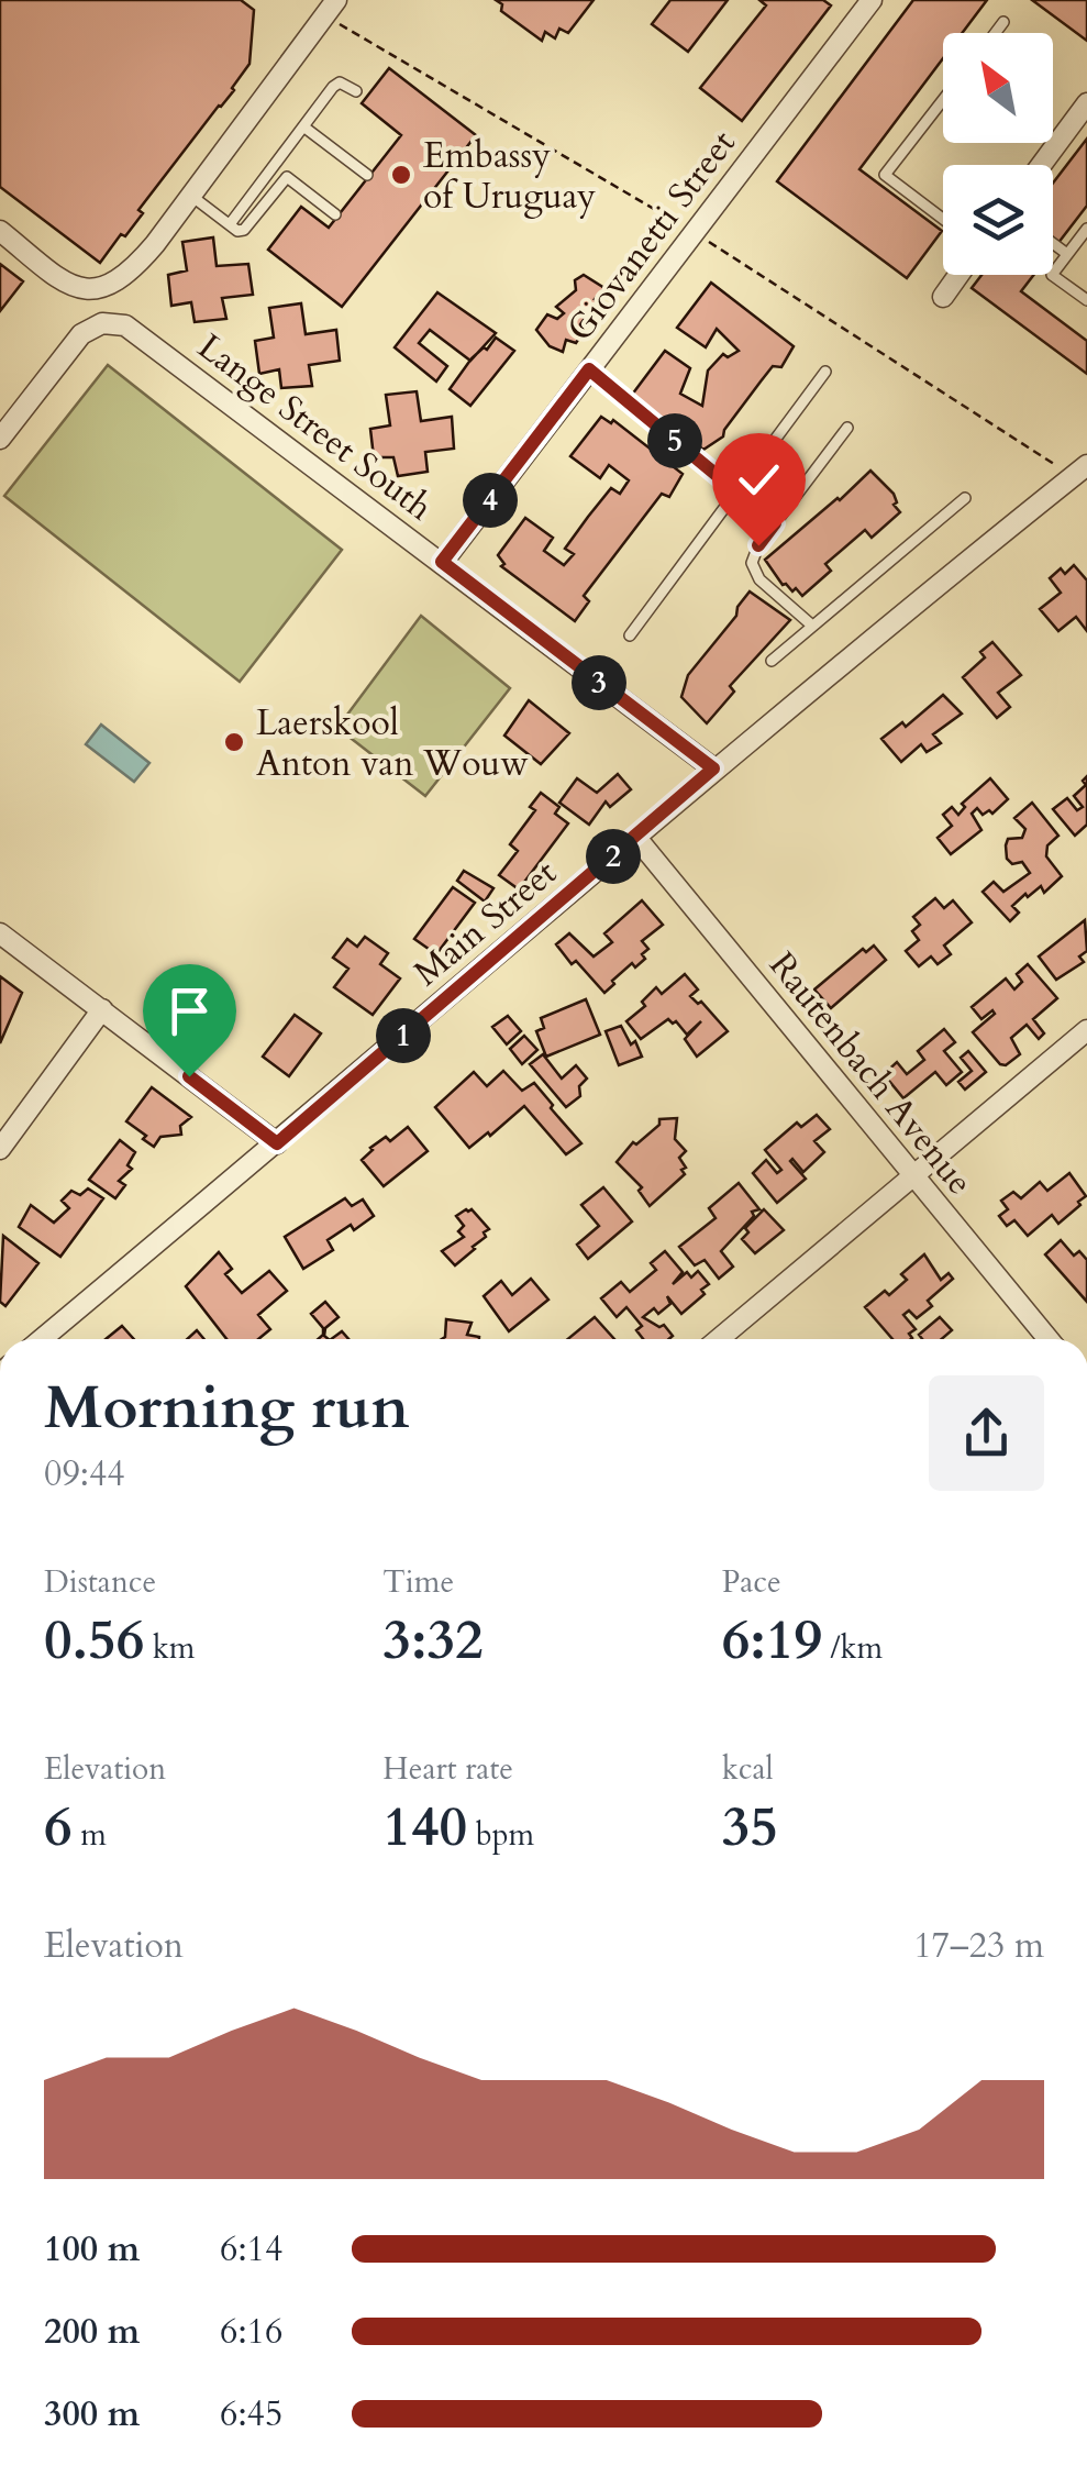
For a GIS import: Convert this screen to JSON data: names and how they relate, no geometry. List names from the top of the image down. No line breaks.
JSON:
{"streets":{"street":["Giovanetti Street","Lange Street South","Main Street","Rautenbach Avenue"]},"crossings":[["Giovanetti Street","Lange Street South"],["Lange Street South","Main Street"],["Main Street","Rautenbach Avenue"]],"places":["Embassy of Uruguay","Laerskool Anton van Wouw"],"north":"top left","page":{"pins":["5","4","3","2","1"],"heading":["Morning run","09:44"],"stats":[["Distance","0.56 km"],["Time","3:32"],["Pace","6:19 /km"],["Elevation","6 m"],["Heart rate","140 bpm"],["kcal","35"]],"chart":["Elevation","17–23 m"],"list":[{"name":"100 m","note":"6:14"},{"name":"200 m","note":"6:16"},{"name":"300 m","note":"6:45"}]}}
